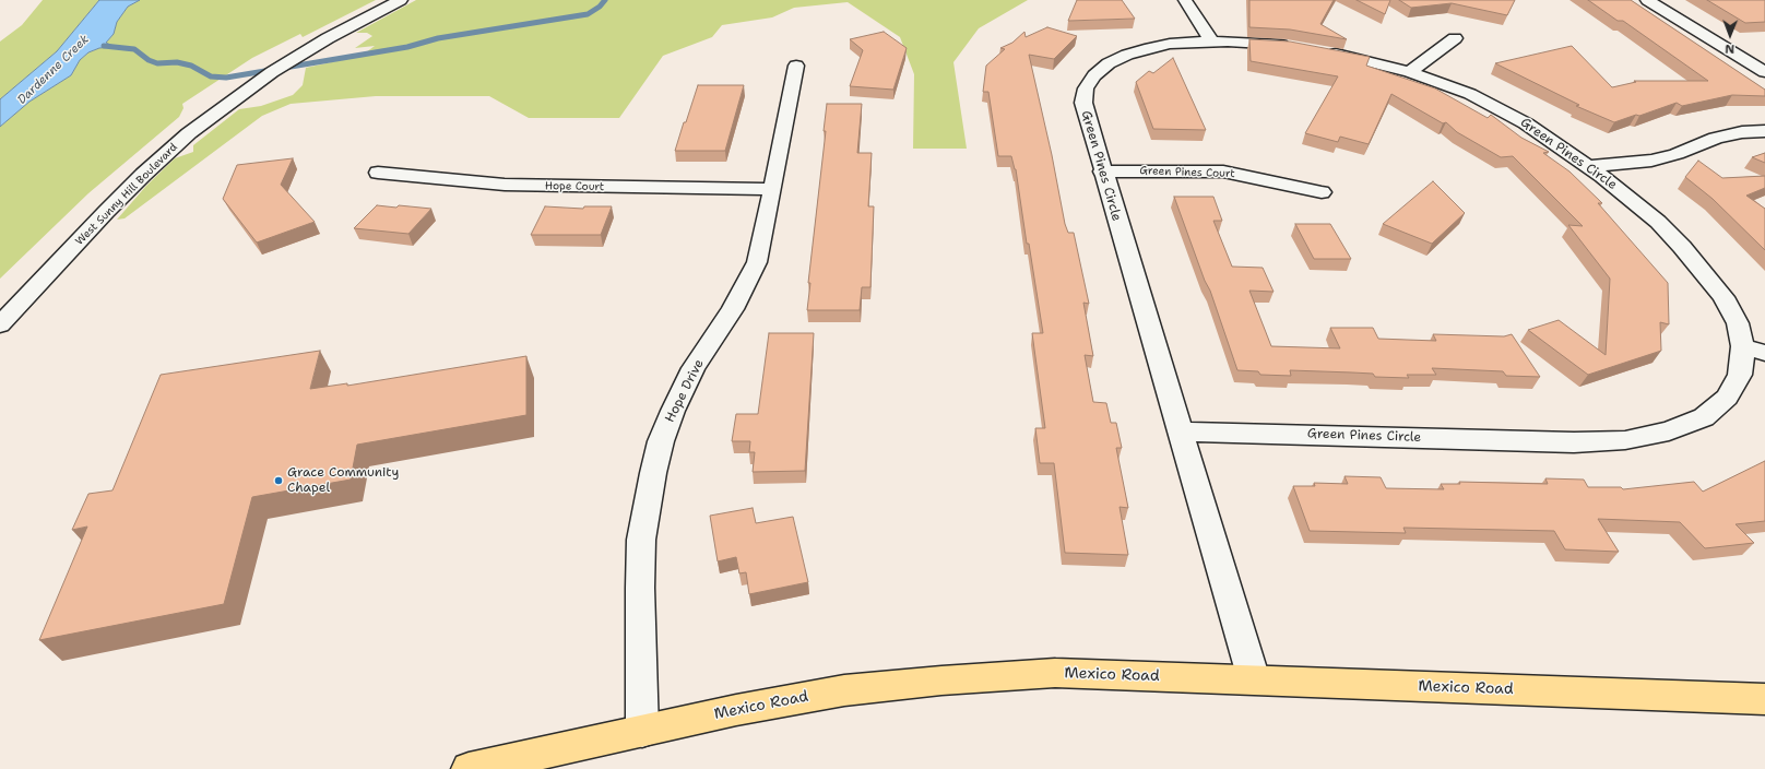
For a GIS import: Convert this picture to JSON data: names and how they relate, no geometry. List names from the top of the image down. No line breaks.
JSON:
{"streets":{"main road":["Mexico Road"],"street":["Green Pines Circle","Green Pines Court","Hope Court","West Sunny Hill Boulevard","Hope Drive"]},"crossings":[["Green Pines Circle","Green Pines Court"],["Green Pines Circle","Mexico Road"],["Hope Court","Hope Drive"],["Hope Drive","Mexico Road"]],"water":["Dardenne Creek"],"places":["Grace Community Chapel"],"north":"bottom"}
